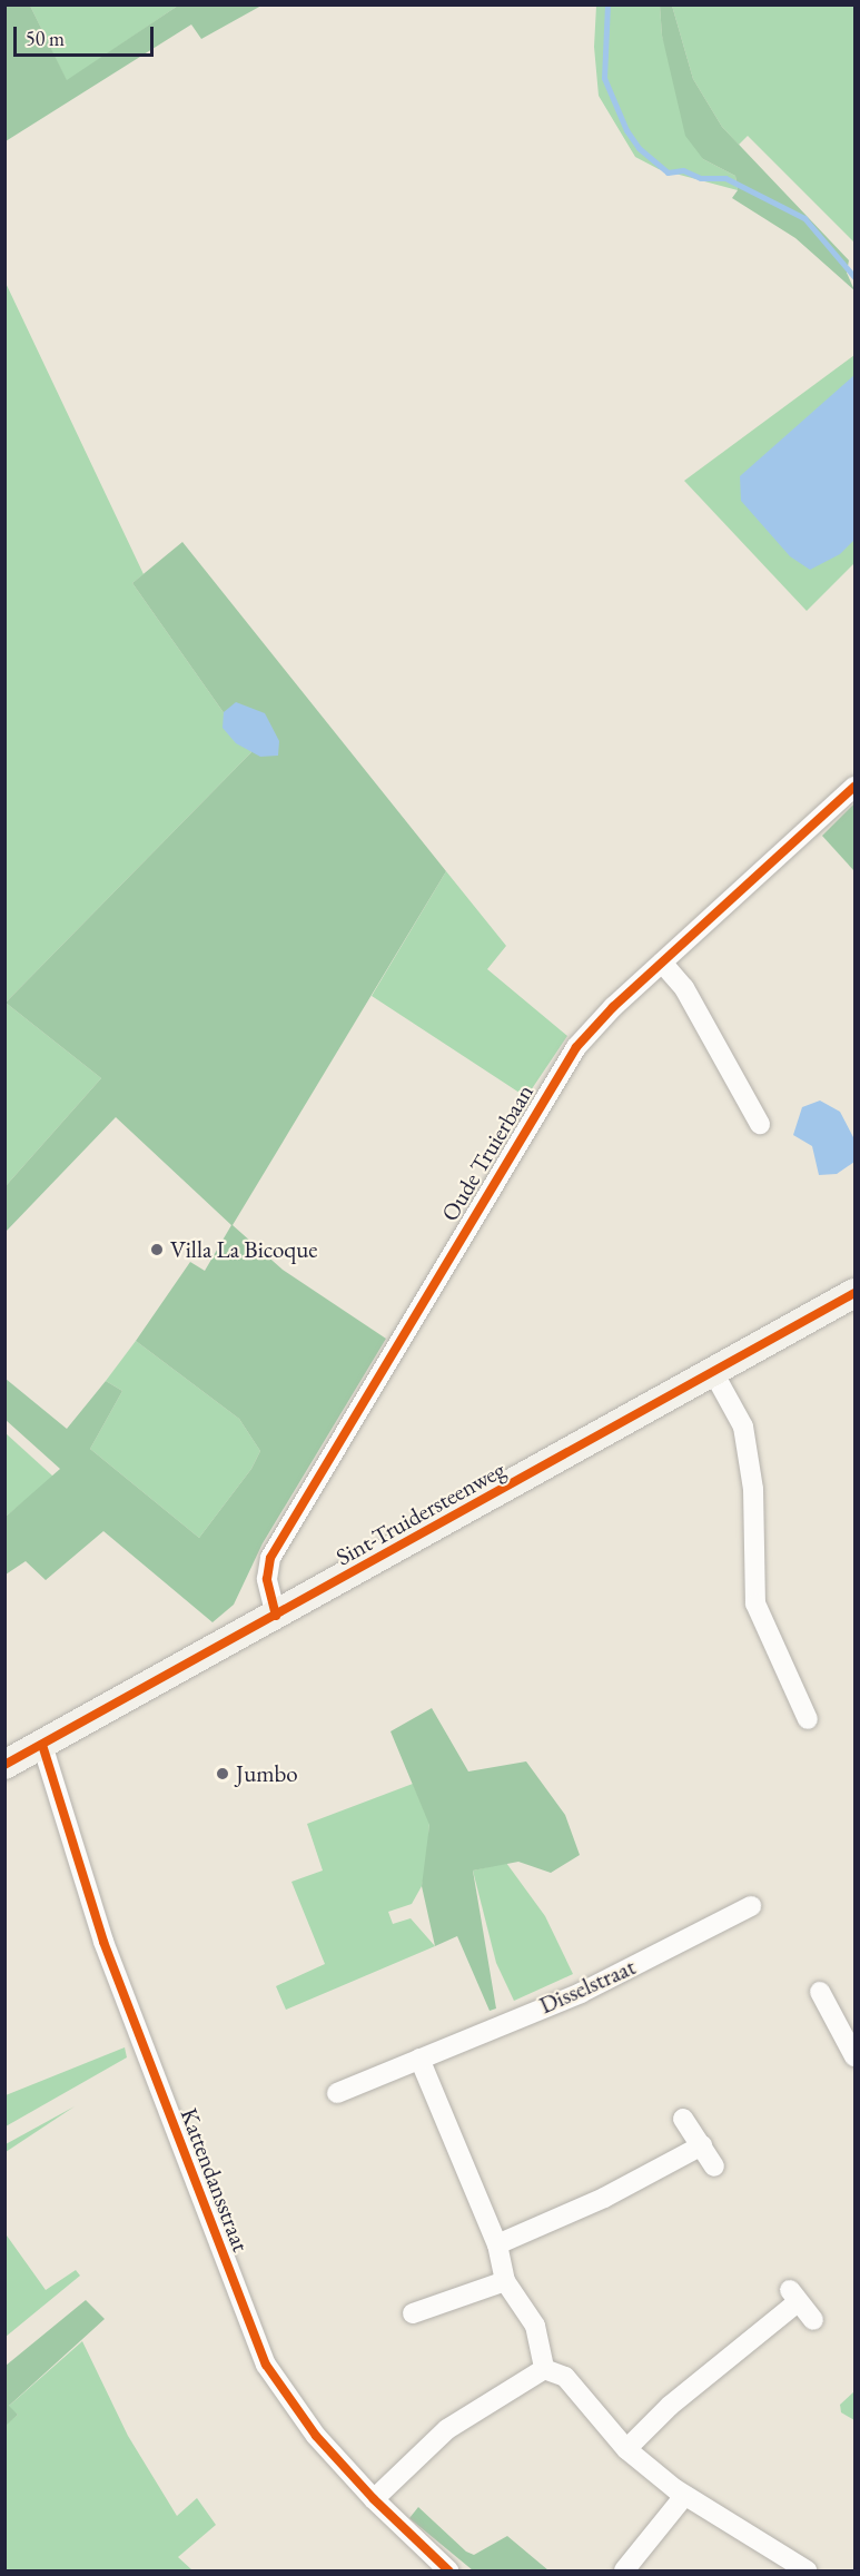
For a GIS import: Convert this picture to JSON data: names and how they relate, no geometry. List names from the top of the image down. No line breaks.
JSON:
{"streets":{"main road":["Sint-Truidersteenweg"],"street":["Oude Truierbaan","Disselstraat","Kattendansstraat"]},"crossings":[["Oude Truierbaan","Sint-Truidersteenweg"],["Sint-Truidersteenweg","Kattendansstraat"]],"places":["Villa La Bicoque","Jumbo"],"scale_bar":"50 m"}
